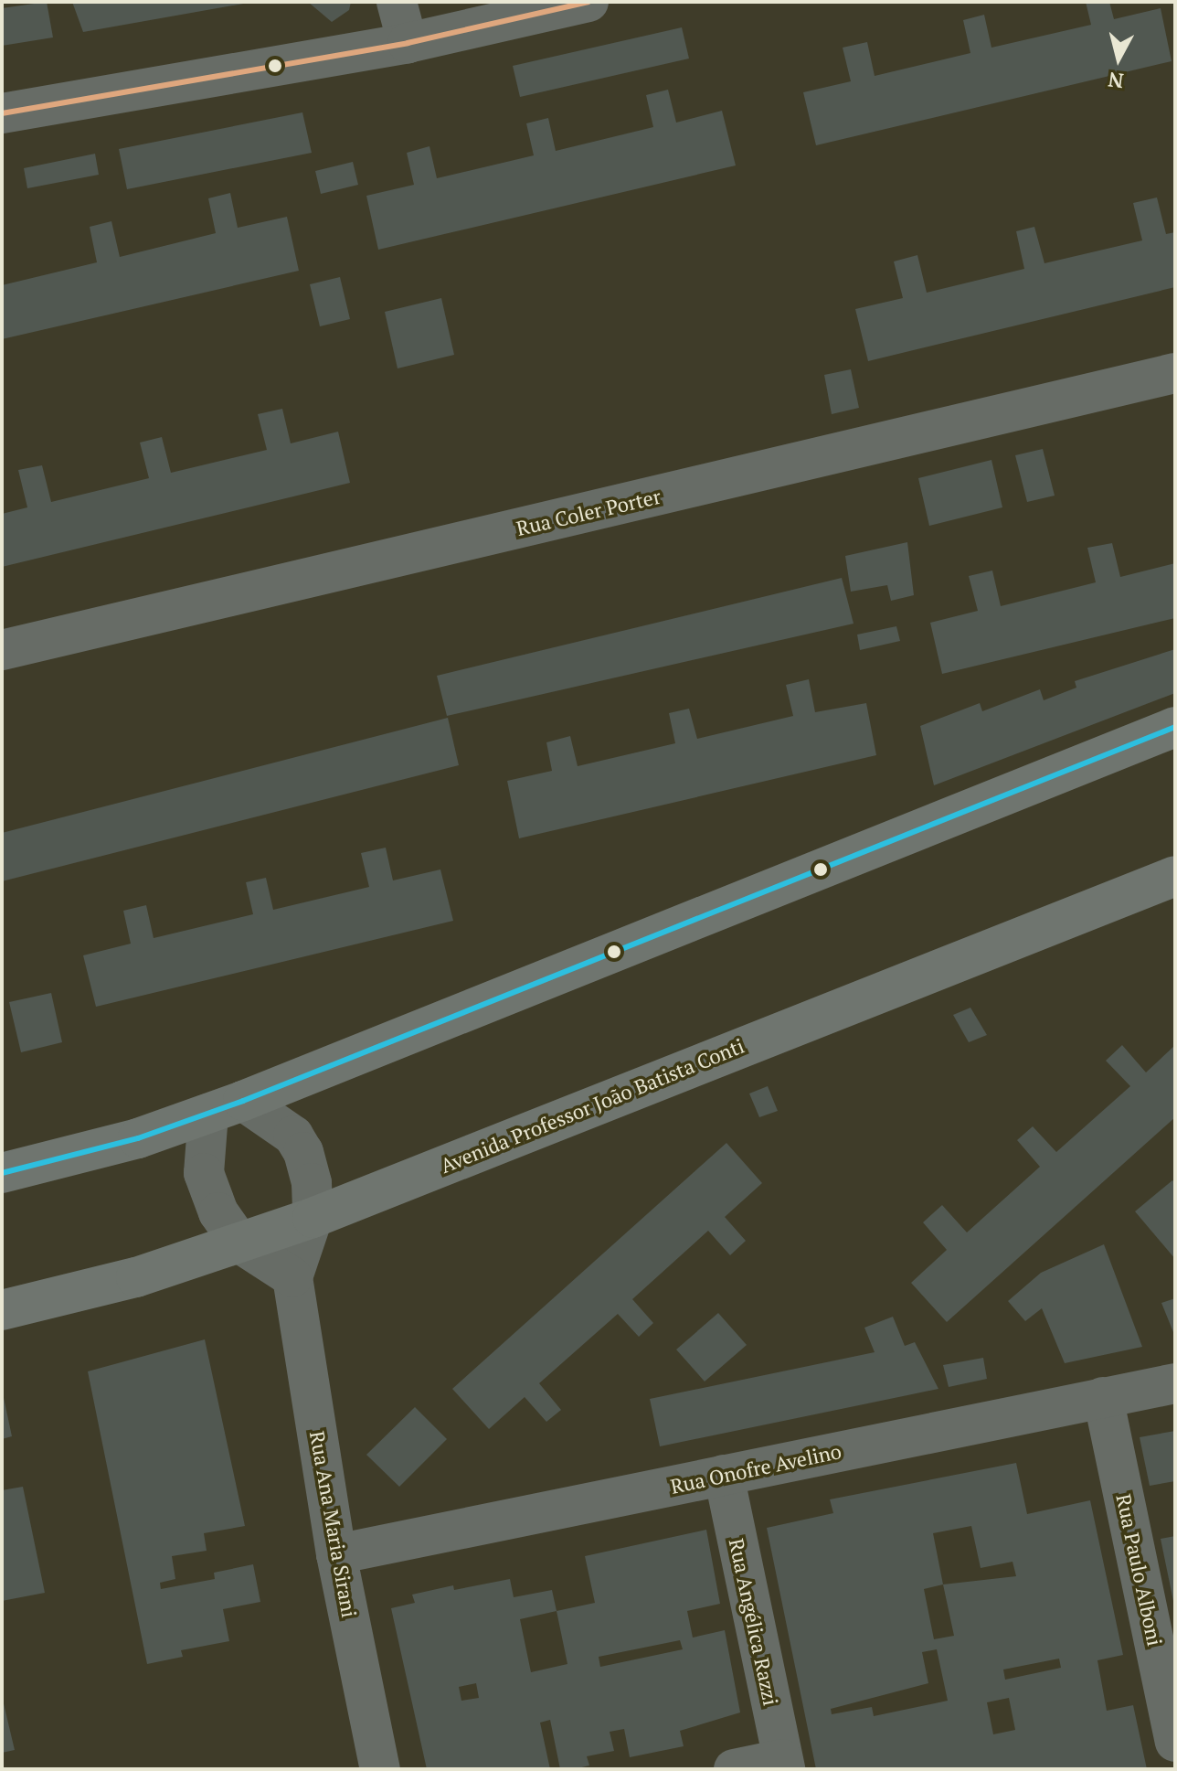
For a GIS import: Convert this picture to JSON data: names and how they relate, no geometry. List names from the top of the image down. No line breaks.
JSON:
{"streets":{"main road":["Avenida Professor João Batista Conti"],"street":["Rua Coler Porter","Rua Onofre Avelino","Rua Ana Maria Sirani","Rua Paulo Alboni","Rua Angélica Razzi"]},"crossings":[["Avenida Professor João Batista Conti","Rua Ana Maria Sirani"],["Rua Onofre Avelino","Rua Ana Maria Sirani"],["Rua Onofre Avelino","Rua Paulo Alboni"],["Rua Onofre Avelino","Rua Angélica Razzi"]],"north":"bottom"}
